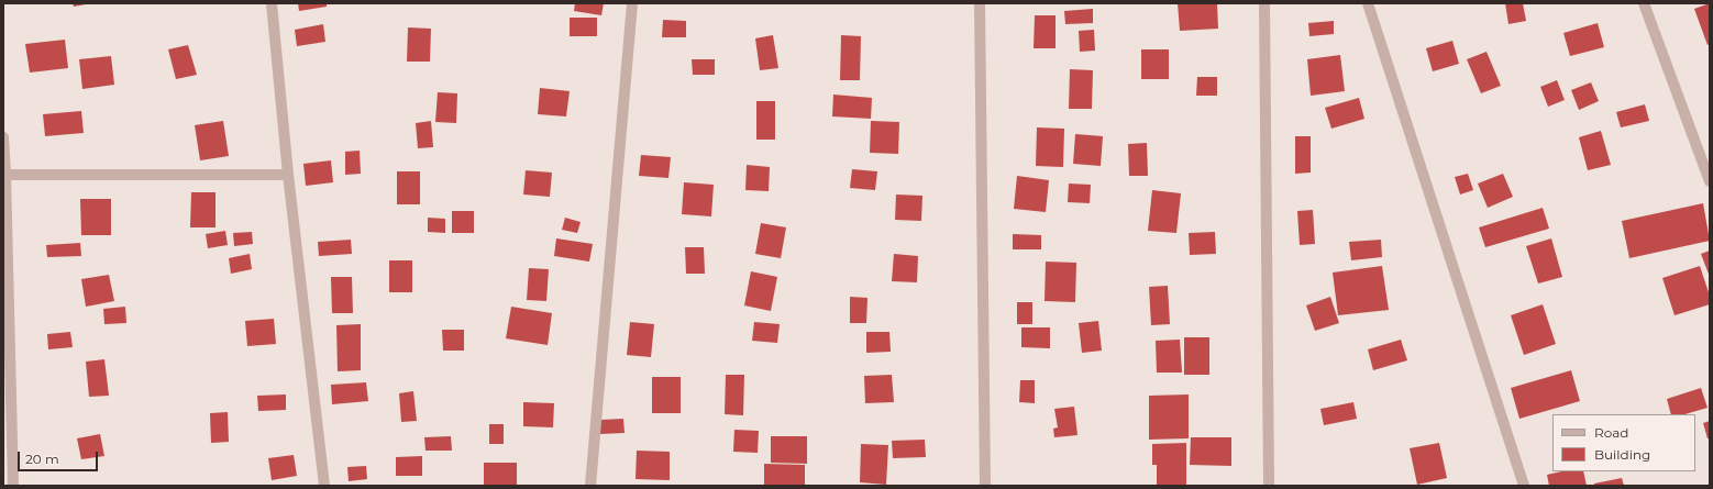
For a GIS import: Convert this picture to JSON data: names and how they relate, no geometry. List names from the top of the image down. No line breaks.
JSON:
{"legend":["Road","Building"],"scale_bar":"20 m"}
